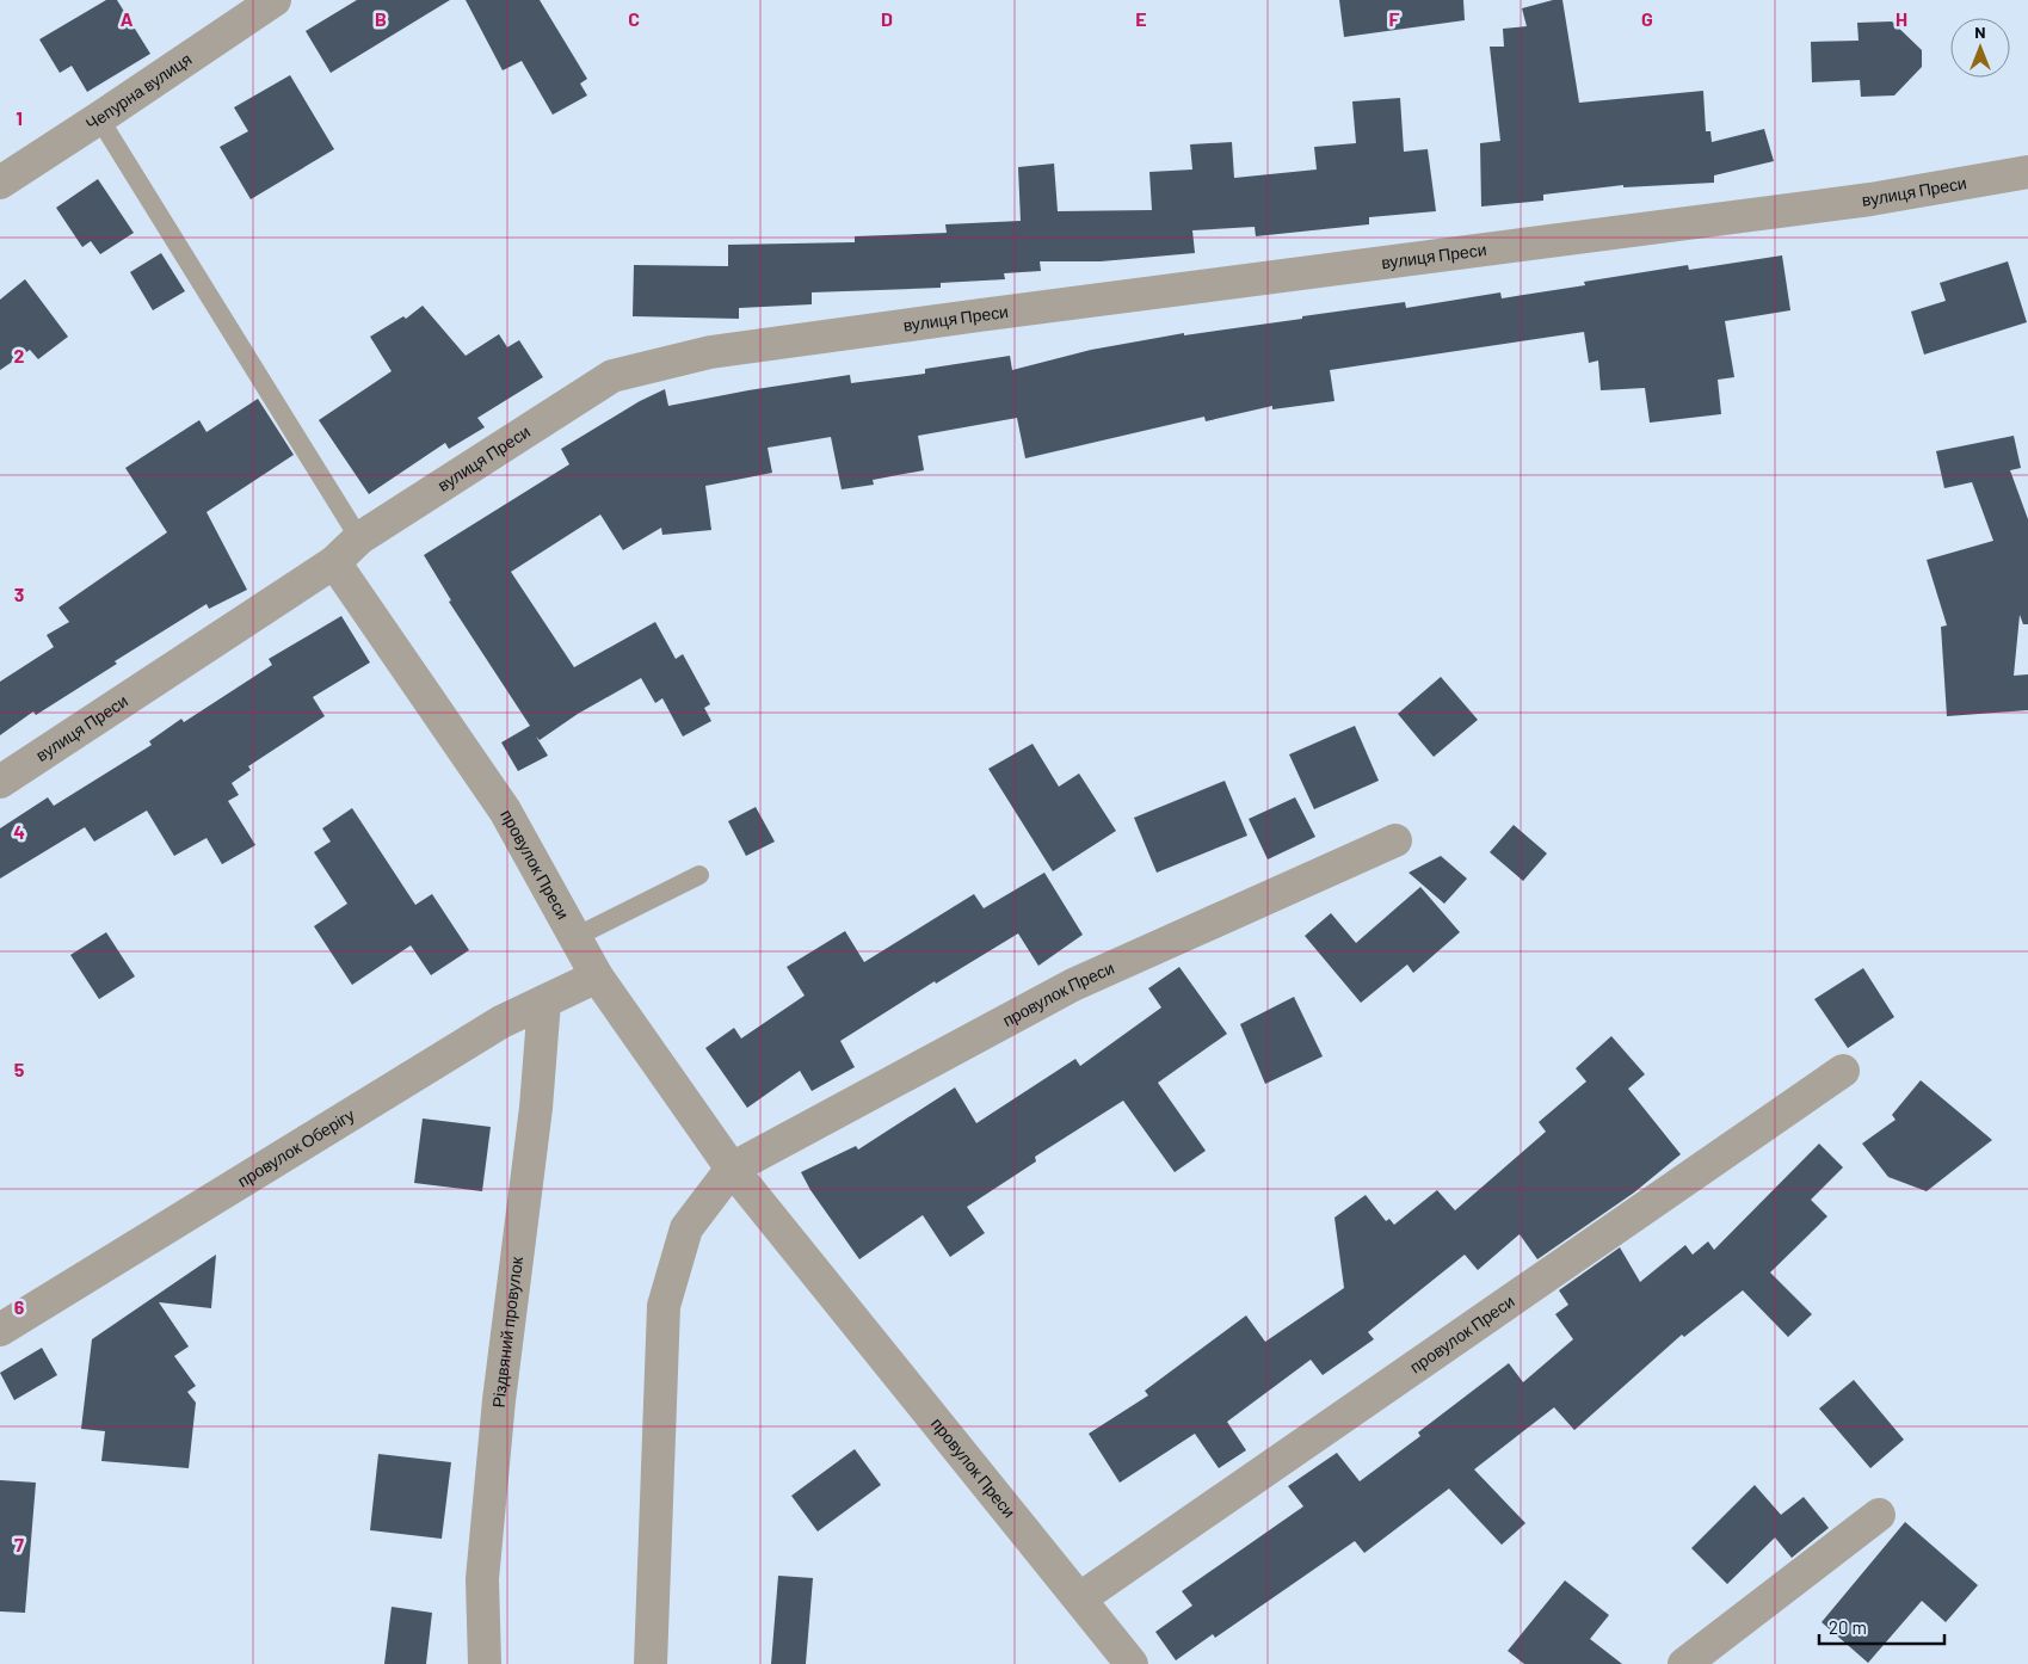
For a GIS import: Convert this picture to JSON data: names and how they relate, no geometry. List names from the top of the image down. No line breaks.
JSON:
{"streets":{"street":["Чепурна вулиця","вулиця Преси","провулок Преси","провулок Оберігу","Різдвяний провулок"]},"crossings":[["вулиця Преси","провулок Преси"],["провулок Преси","провулок Оберігу"],["провулок Оберігу","Різдвяний провулок"]],"scale_bar":"20 m","north":"top","grid":{"columns":["A","B","C","D","E","F","G","H"],"rows":["1","2","3","4","5","6","7"]}}
